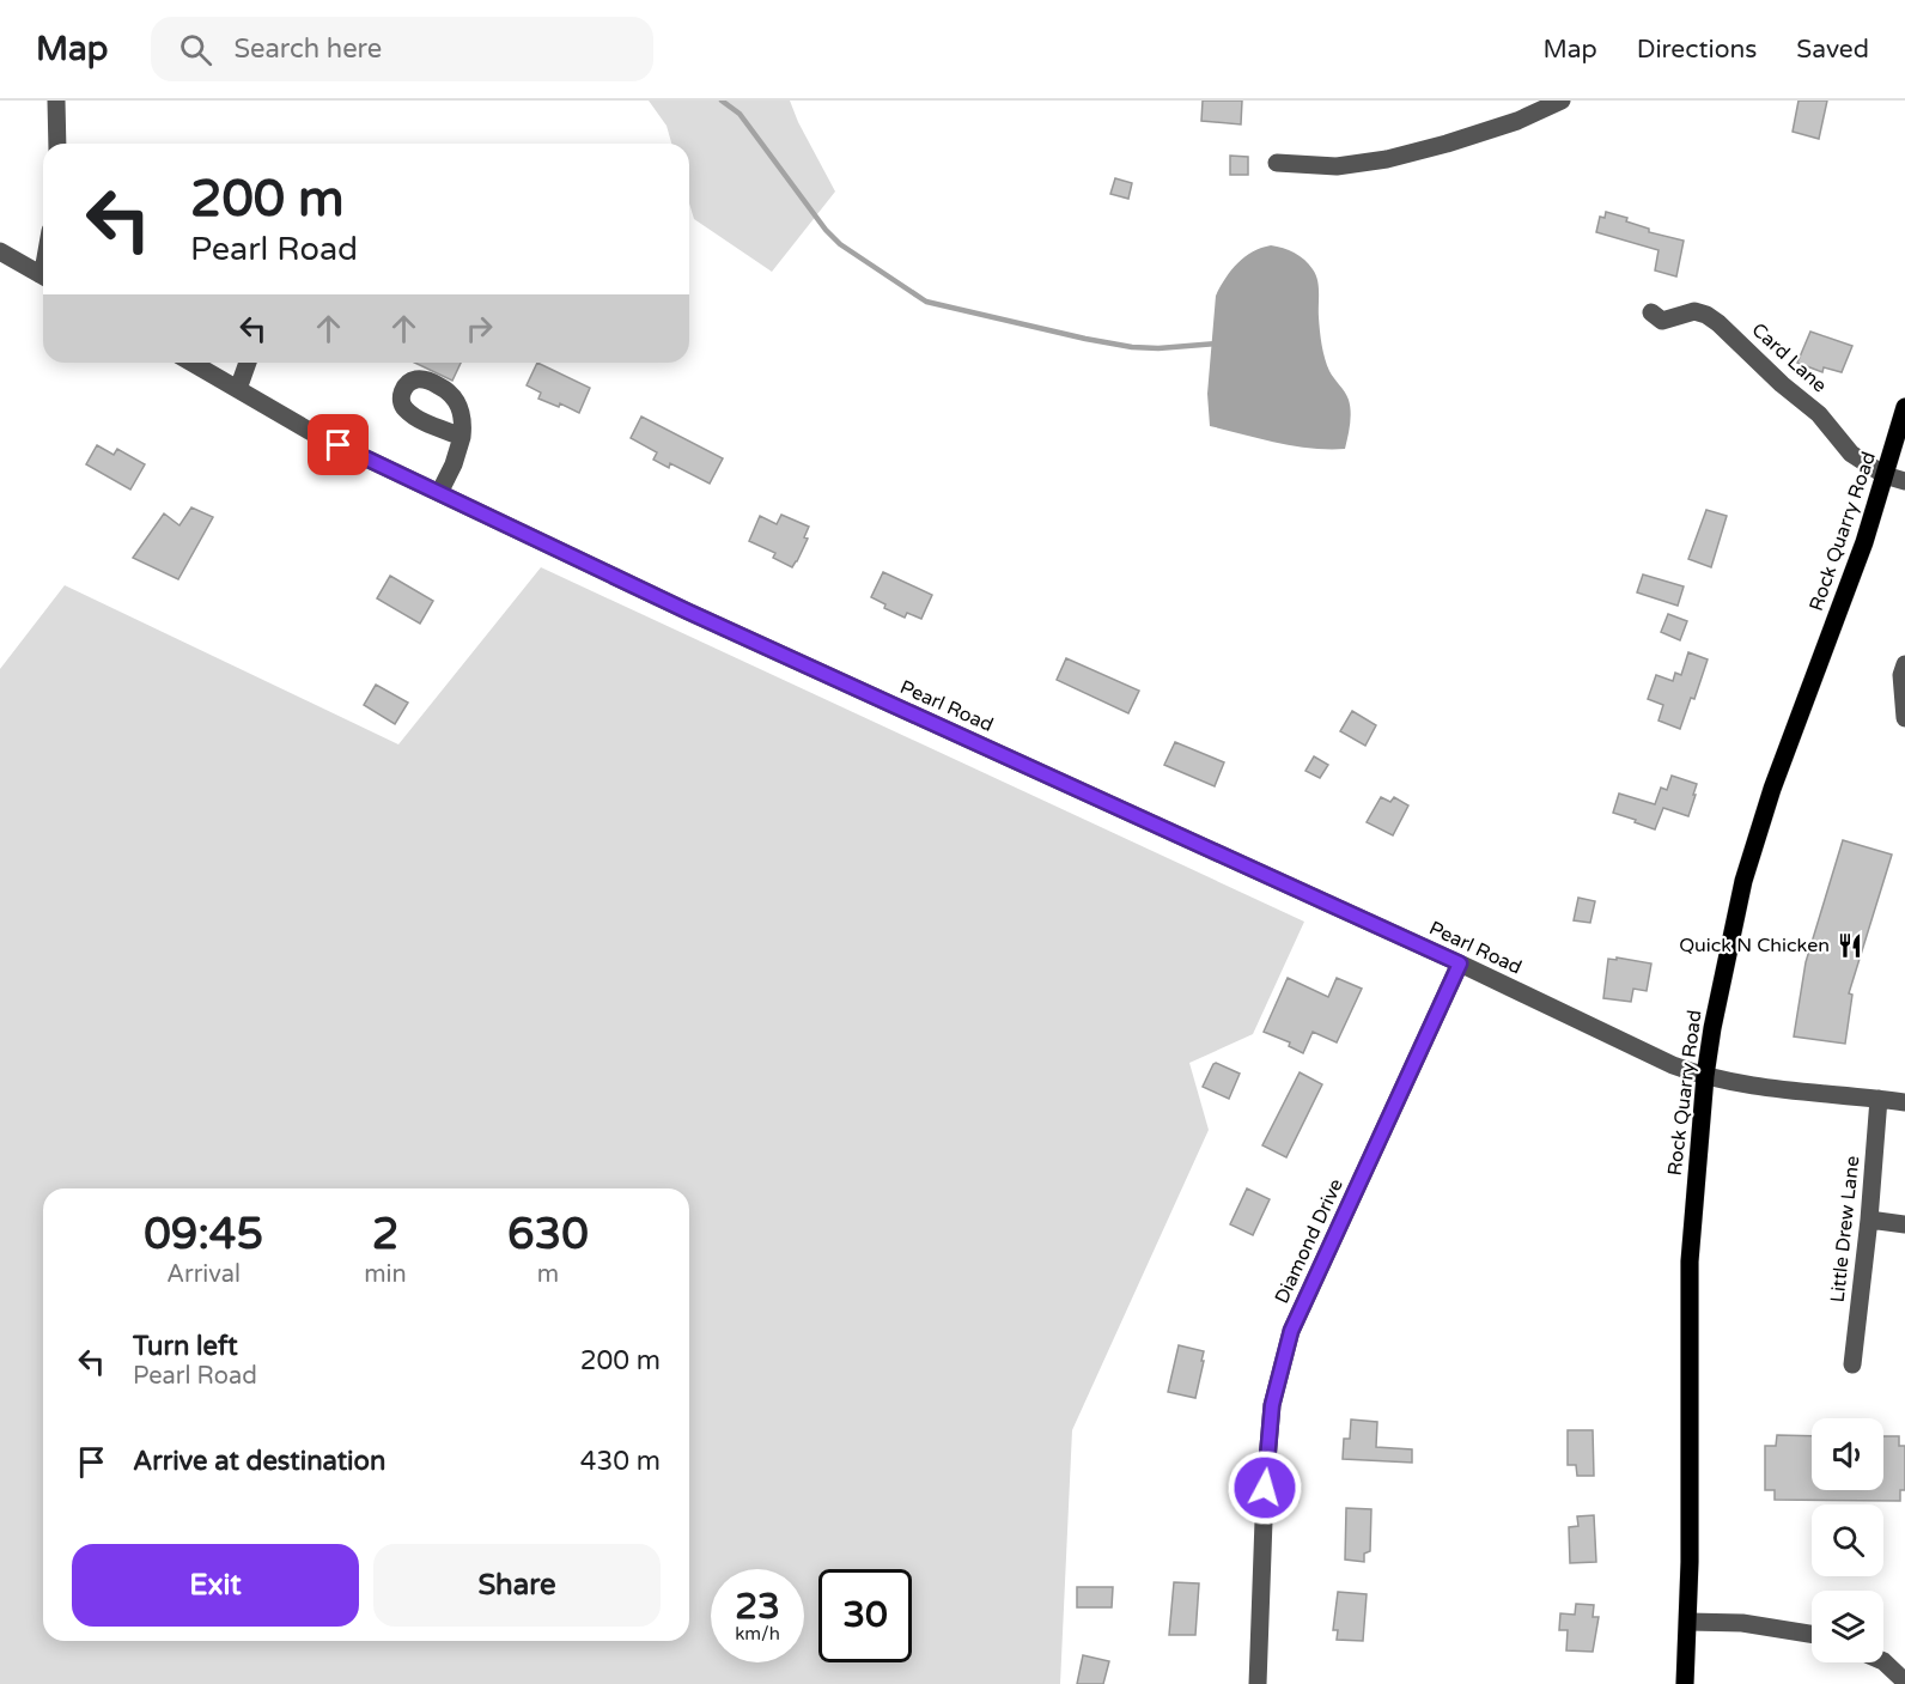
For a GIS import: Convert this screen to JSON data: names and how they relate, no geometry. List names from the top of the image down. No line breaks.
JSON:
{"streets":{"main road":["Rock Quarry Road"],"street":["Card Lane","Pearl Road","Little Drew Lane","Diamond Drive"]},"crossings":[["Card Lane","Rock Quarry Road"],["Rock Quarry Road","Pearl Road"],["Pearl Road","Little Drew Lane"],["Pearl Road","Diamond Drive"]],"places":{"restaurant":["Quick N Chicken"]},"page":{"header":"Map","search":"Search here","nav":["Map","Directions","Saved"],"turn":["200 m","Pearl Road"],"eta":["09:45","Arrival","2","min","630","m"],"list":[{"name":"Turn left","note":"Pearl Road","value":"200 m"},{"name":"Arrive at destination","value":"430 m"}],"buttons":["Exit","Share"],"speed":"23 km/h","limit":"30"}}
